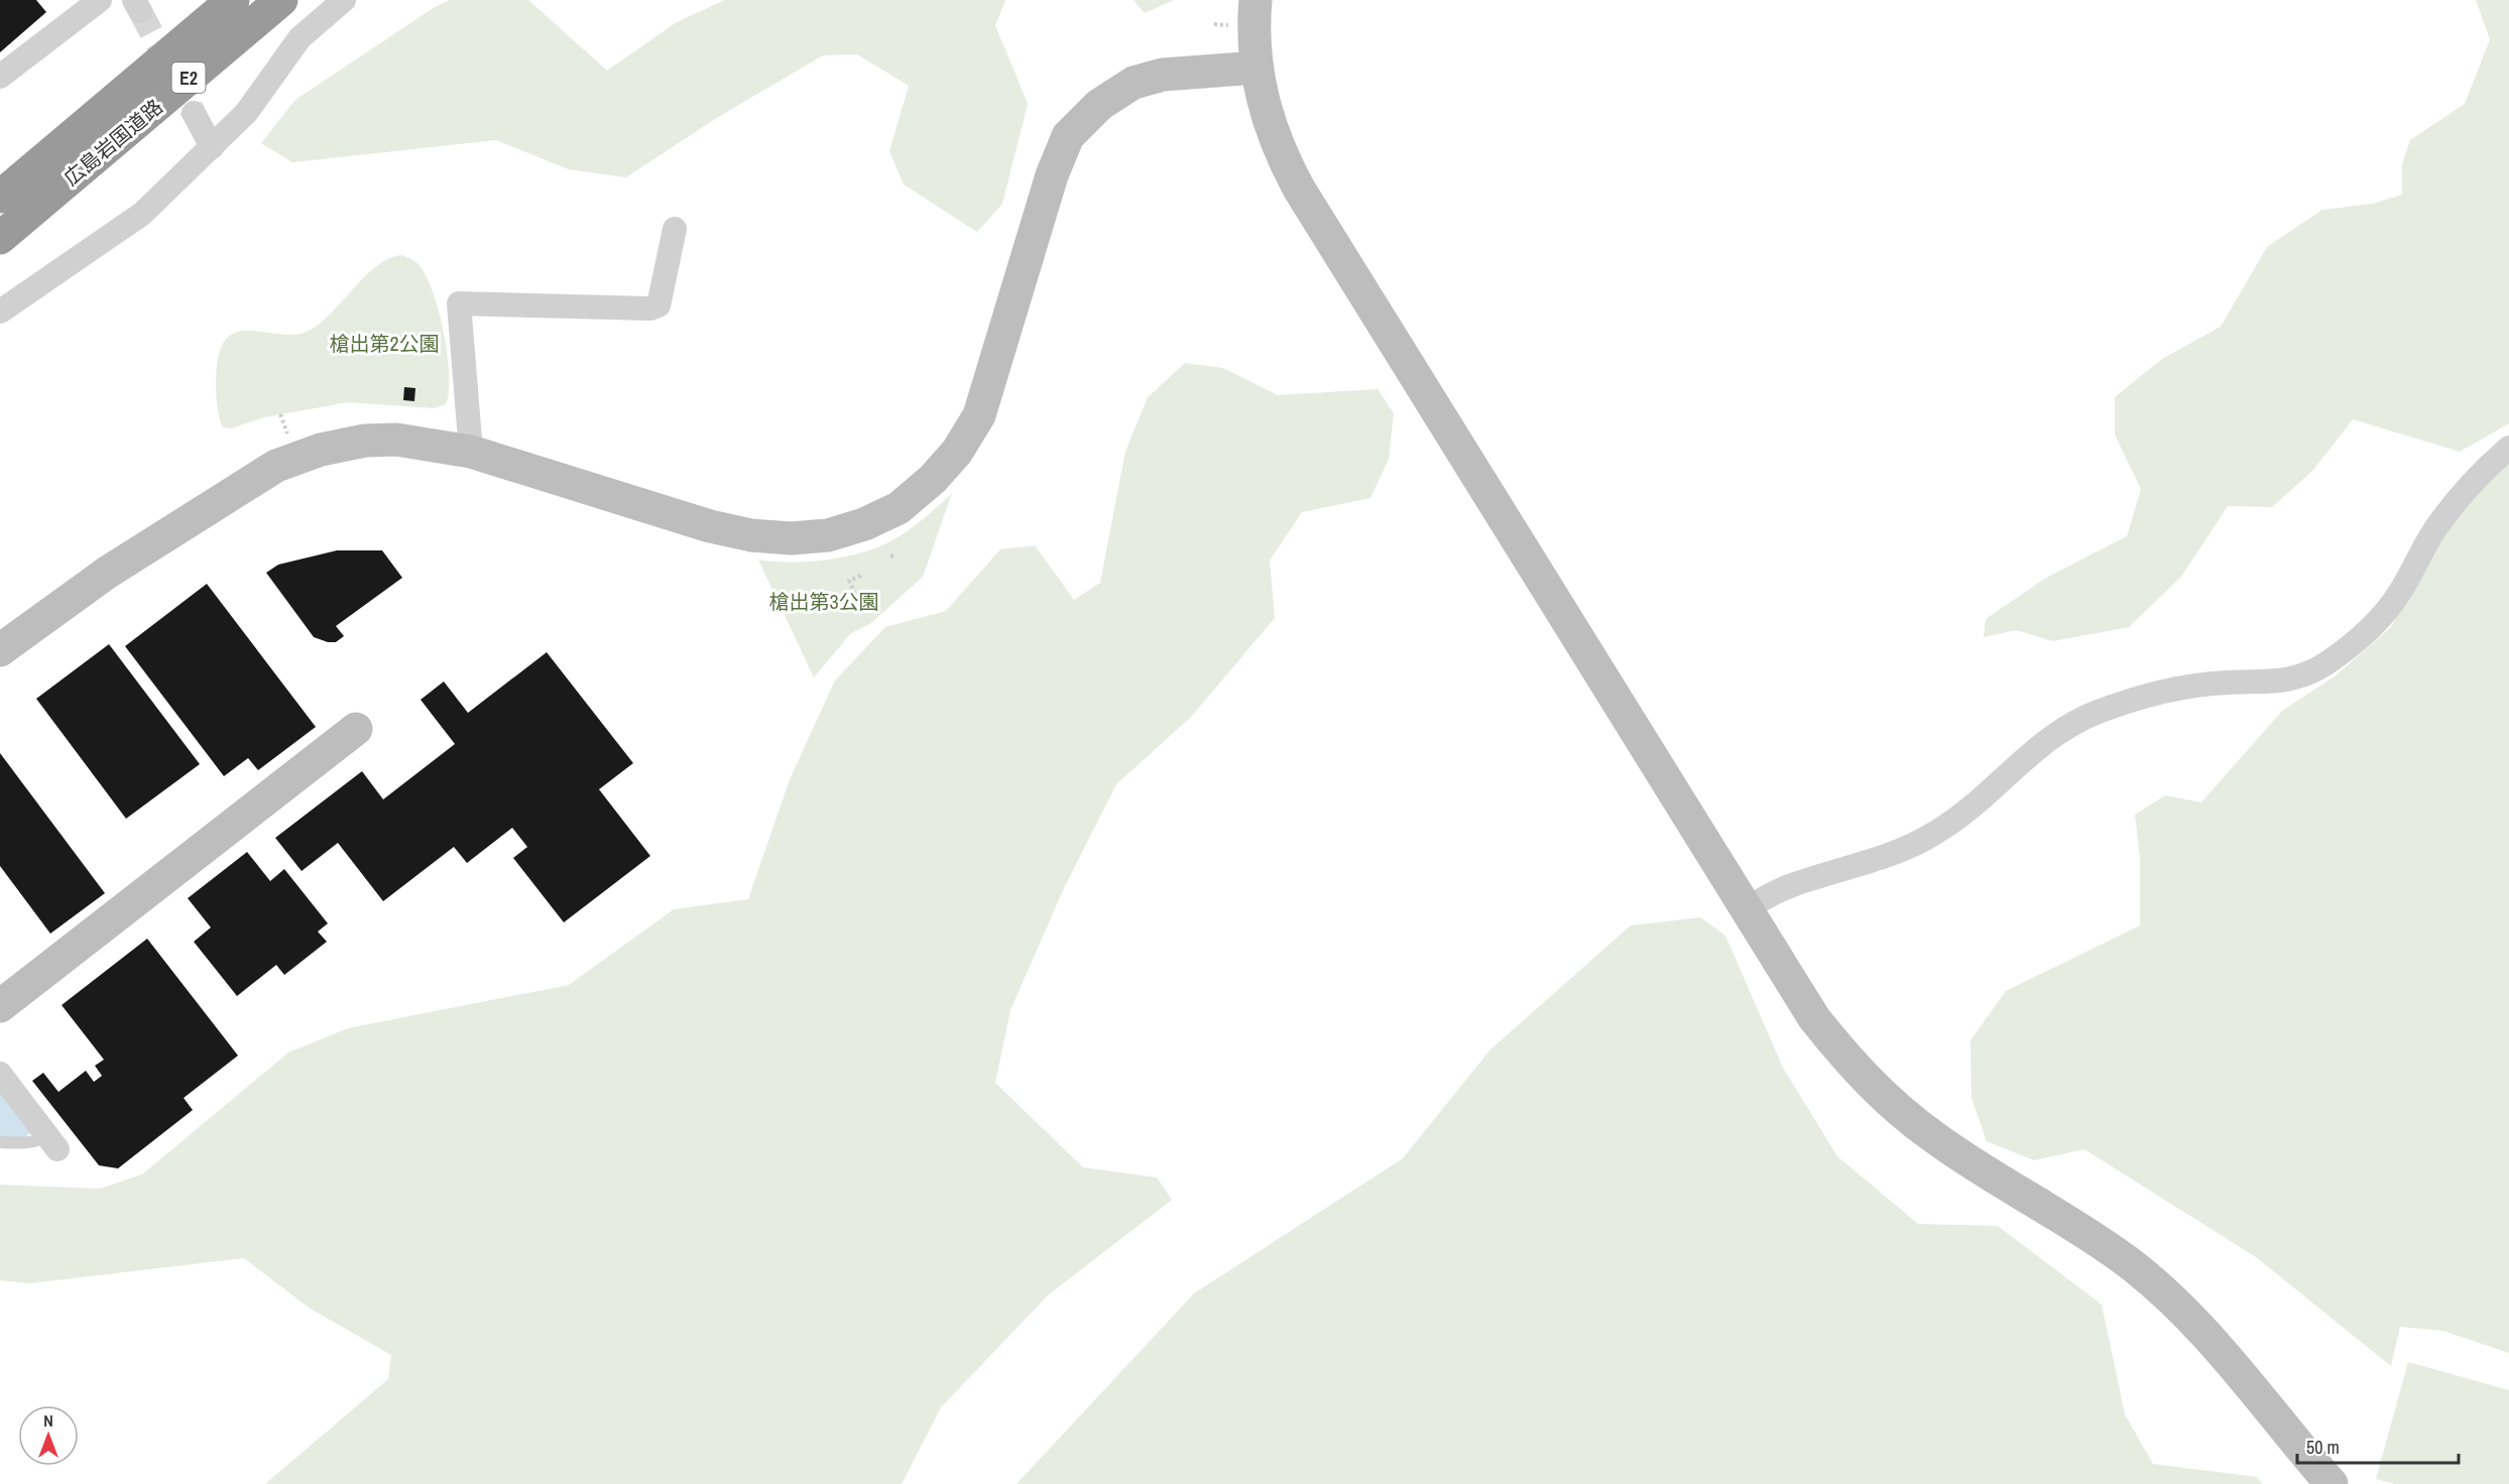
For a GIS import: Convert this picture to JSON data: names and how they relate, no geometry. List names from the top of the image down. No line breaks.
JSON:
{"streets":{"highway":["E2","広島岩国道路"]},"parks":["槍出第2公園","槍出第3公園"],"scale_bar":"50 m","north":"top"}
